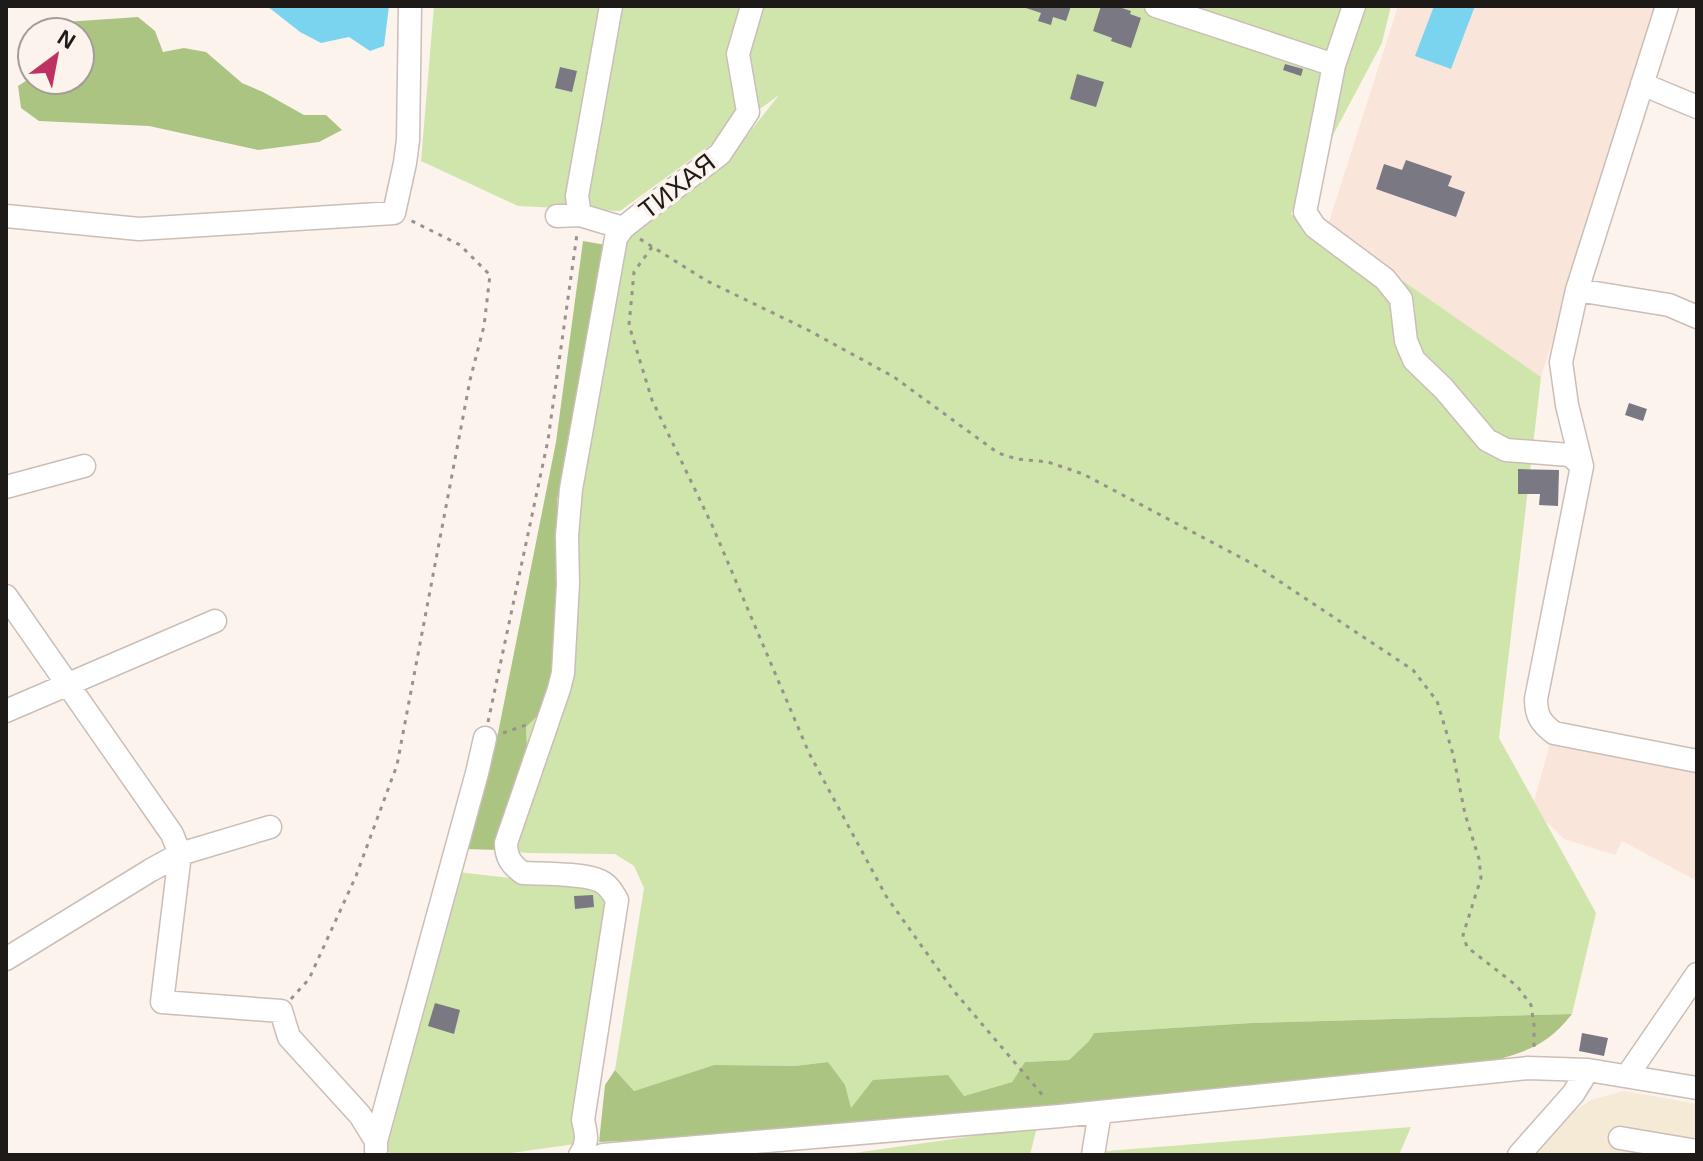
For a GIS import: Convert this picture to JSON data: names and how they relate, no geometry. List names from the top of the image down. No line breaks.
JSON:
{"streets":{"street":["ТИХАЯ"]},"north":"top right"}
